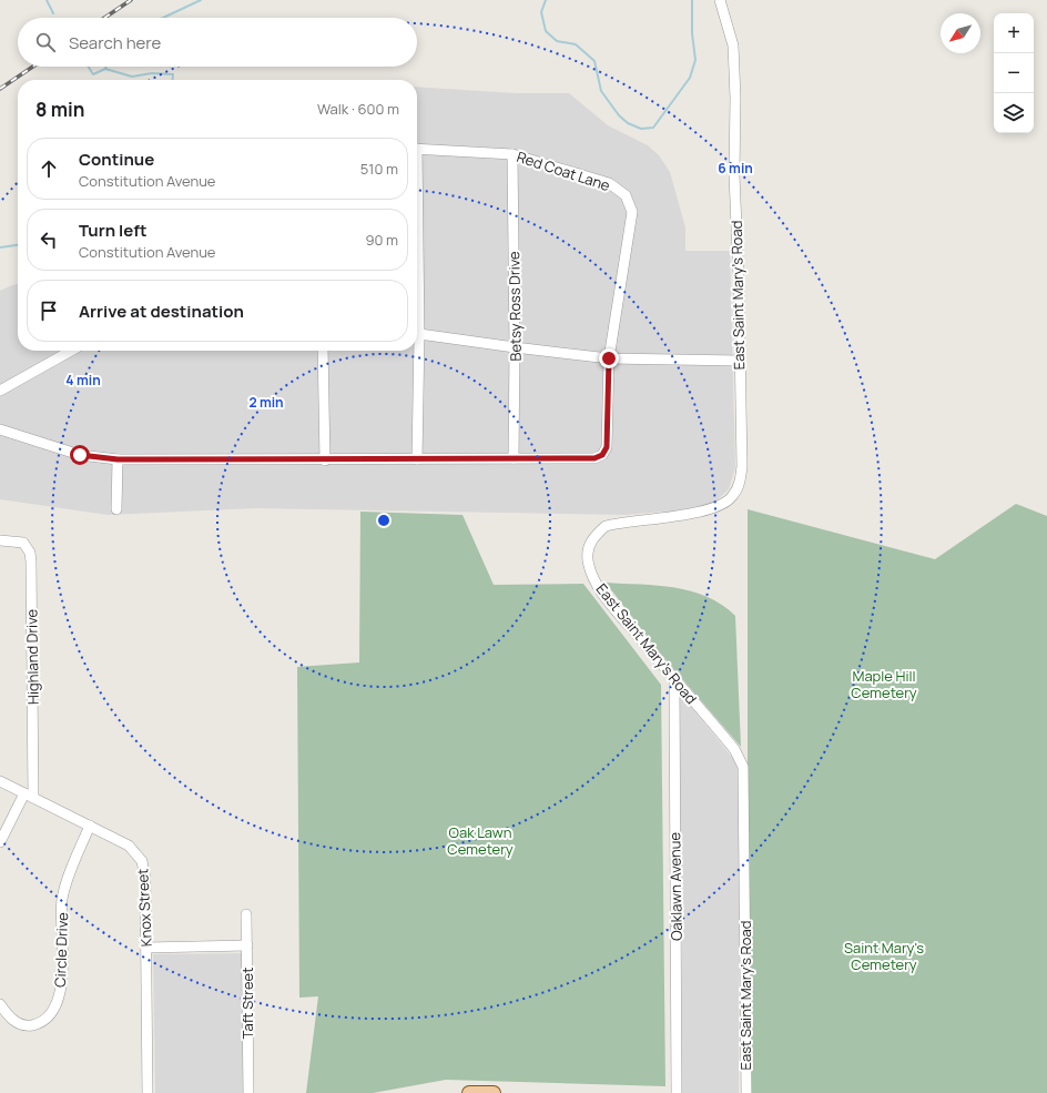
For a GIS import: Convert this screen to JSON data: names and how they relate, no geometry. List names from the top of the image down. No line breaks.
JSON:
{"streets":{"street":["Red Coat Lane","East Saint Mary's Road","Betsy Ross Drive","Highland Drive","Oaklawn Avenue","Knox Street","Circle Drive","Taft Street"]},"crossings":[["Red Coat Lane","Betsy Ross Drive"],["East Saint Mary's Road","Oaklawn Avenue"],["Highland Drive","Knox Street"],["Knox Street","Circle Drive"]],"parks":["Maple Hill Cemetery","Oak Lawn Cemetery","Saint Mary's Cemetery"],"north":"bottom left","page":{"map_buttons":["+","−"],"search":"Search here","heading":["8 min","Walk · 600 m"],"list":[["Continue","Constitution Avenue","510 m"],["Turn left","Constitution Avenue","90 m"],"Arrive at destination"]},"rings":["6 min","4 min","2 min"]}
